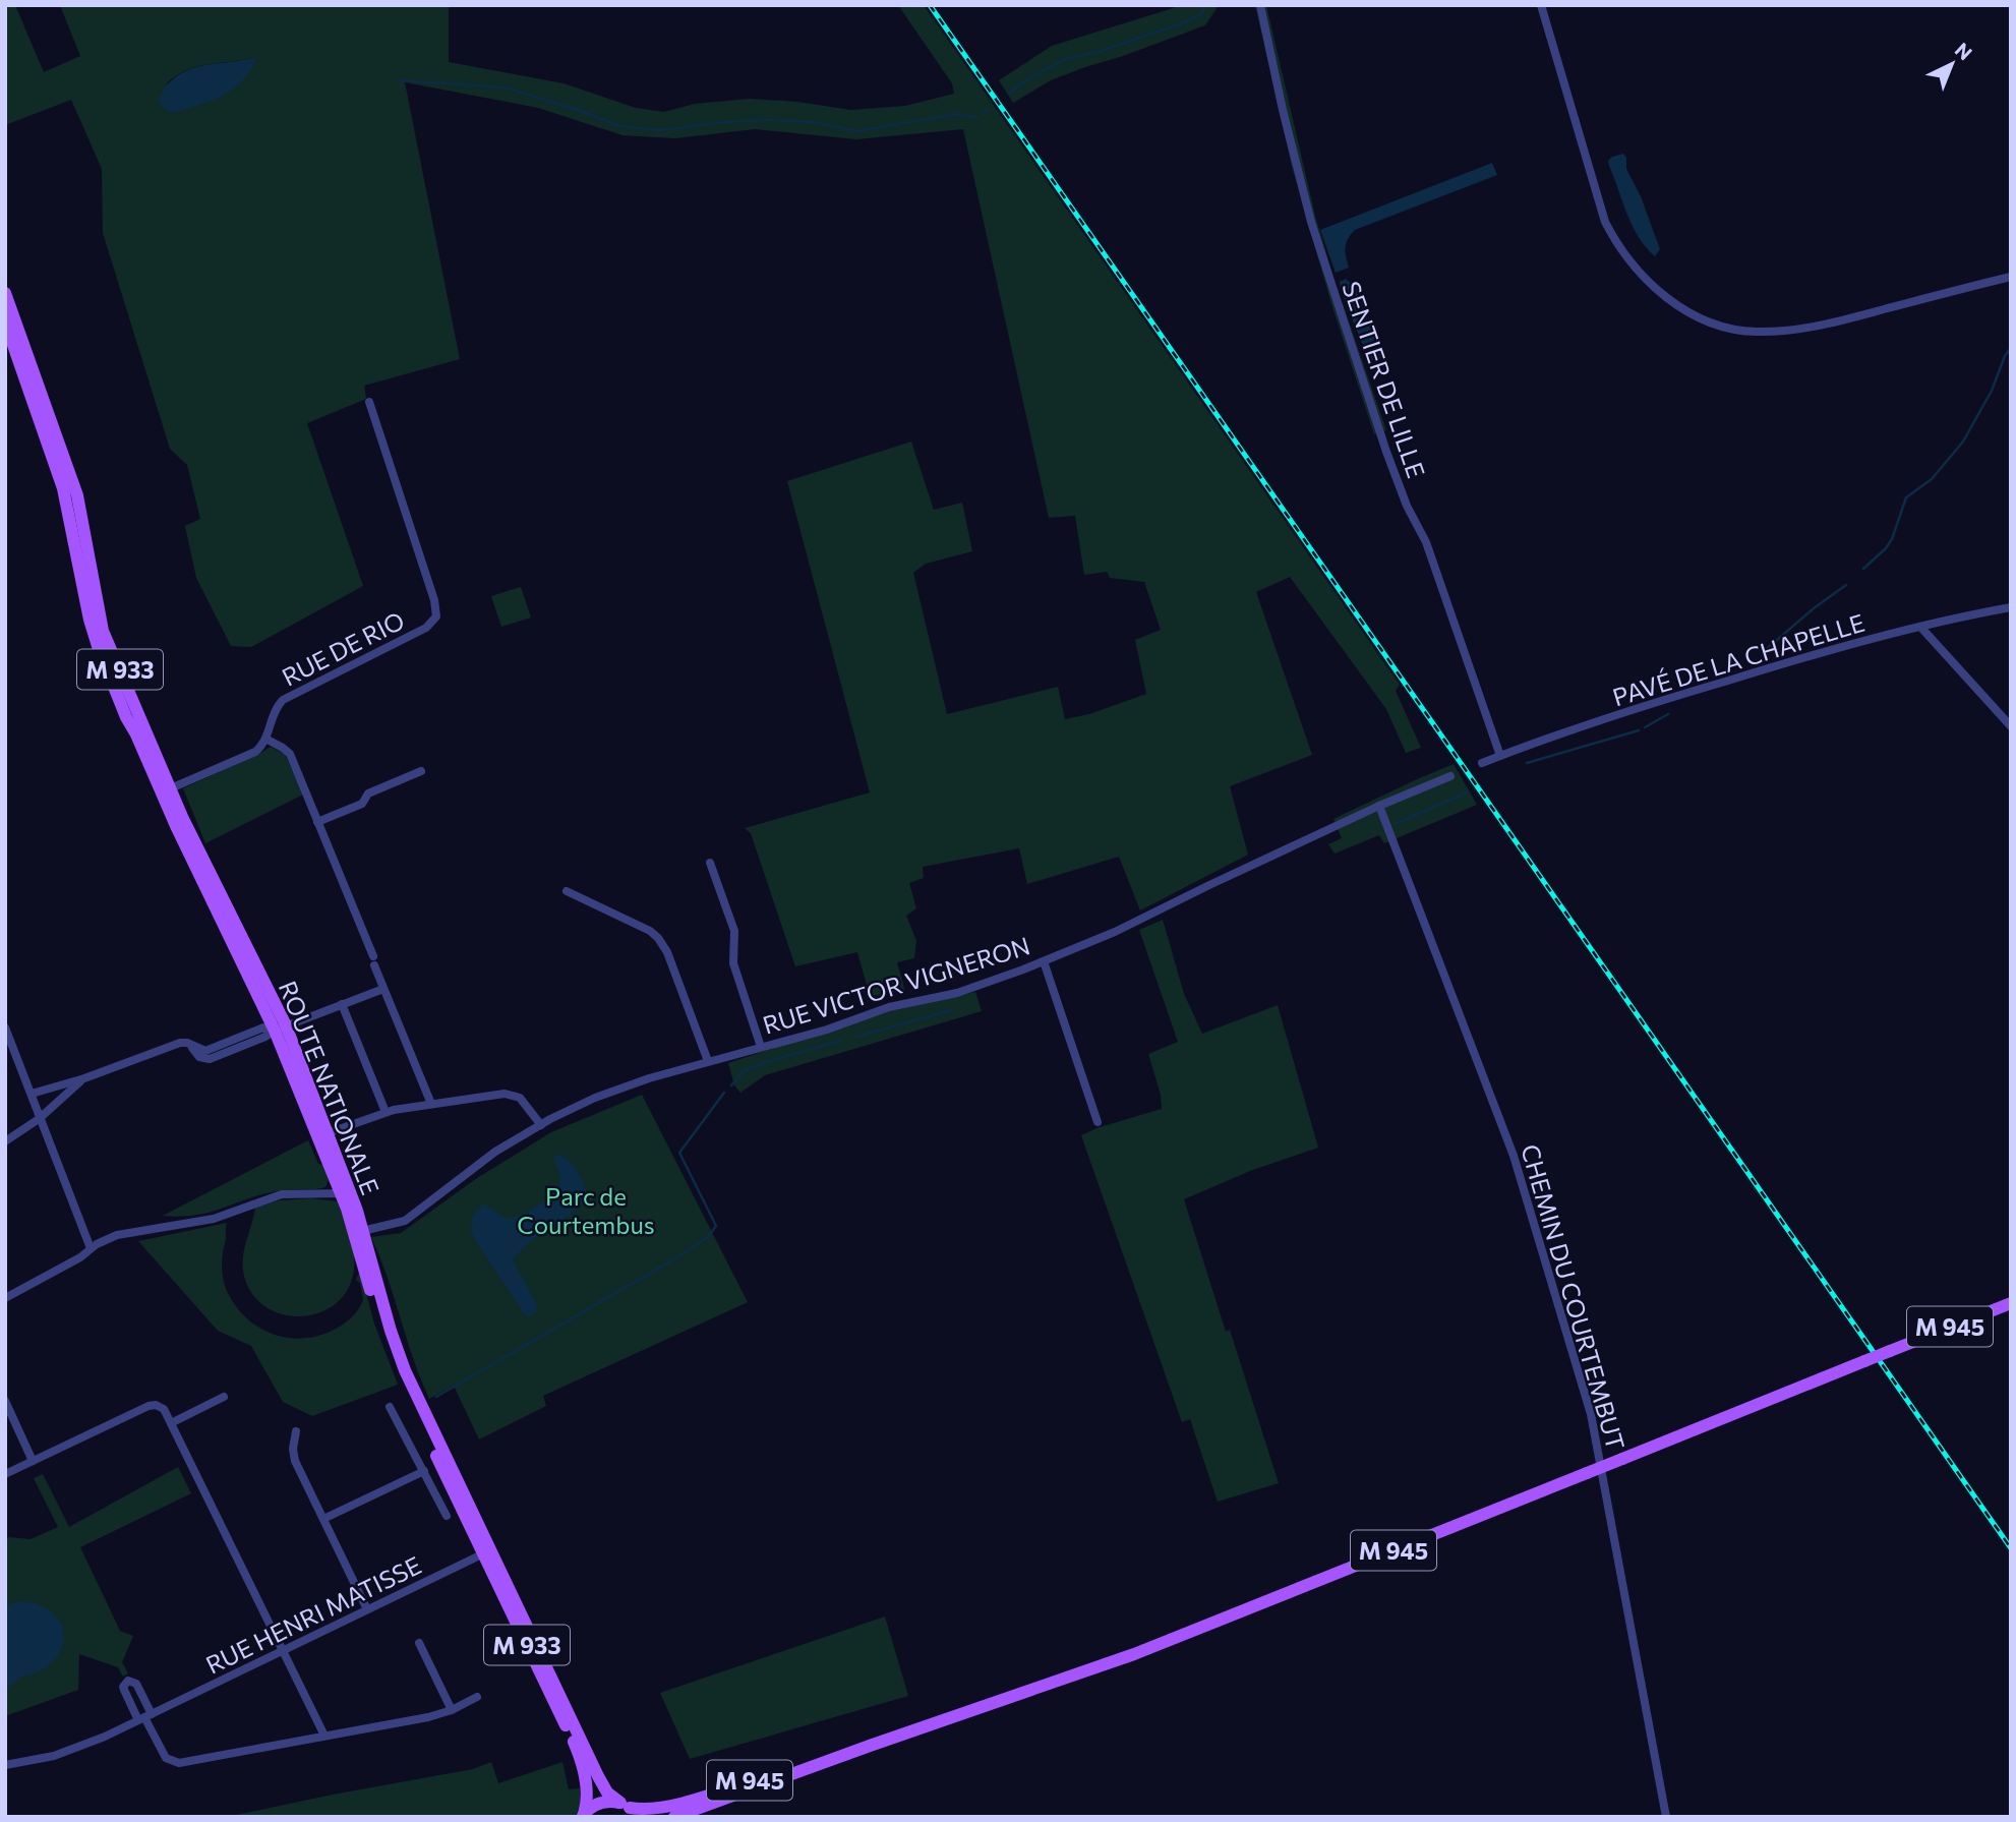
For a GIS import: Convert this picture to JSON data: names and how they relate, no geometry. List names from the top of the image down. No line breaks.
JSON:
{"streets":{"main road":["M 933","ROUTE NATIONALE","M 945"],"street":["SENTIER DE LILLE","RUE DE RIO","PAVÉ DE LA CHAPELLE","RUE VICTOR VIGNERON","CHEMIN DU COURTEMBUT","RUE HENRI MATISSE"]},"crossings":[["SENTIER DE LILLE","PAVÉ DE LA CHAPELLE"],["RUE VICTOR VIGNERON","ROUTE NATIONALE"],["RUE VICTOR VIGNERON","CHEMIN DU COURTEMBUT"],["ROUTE NATIONALE","M 945"],["ROUTE NATIONALE","RUE HENRI MATISSE"]],"parks":["Parc de Courtembus"],"north":"top right"}
